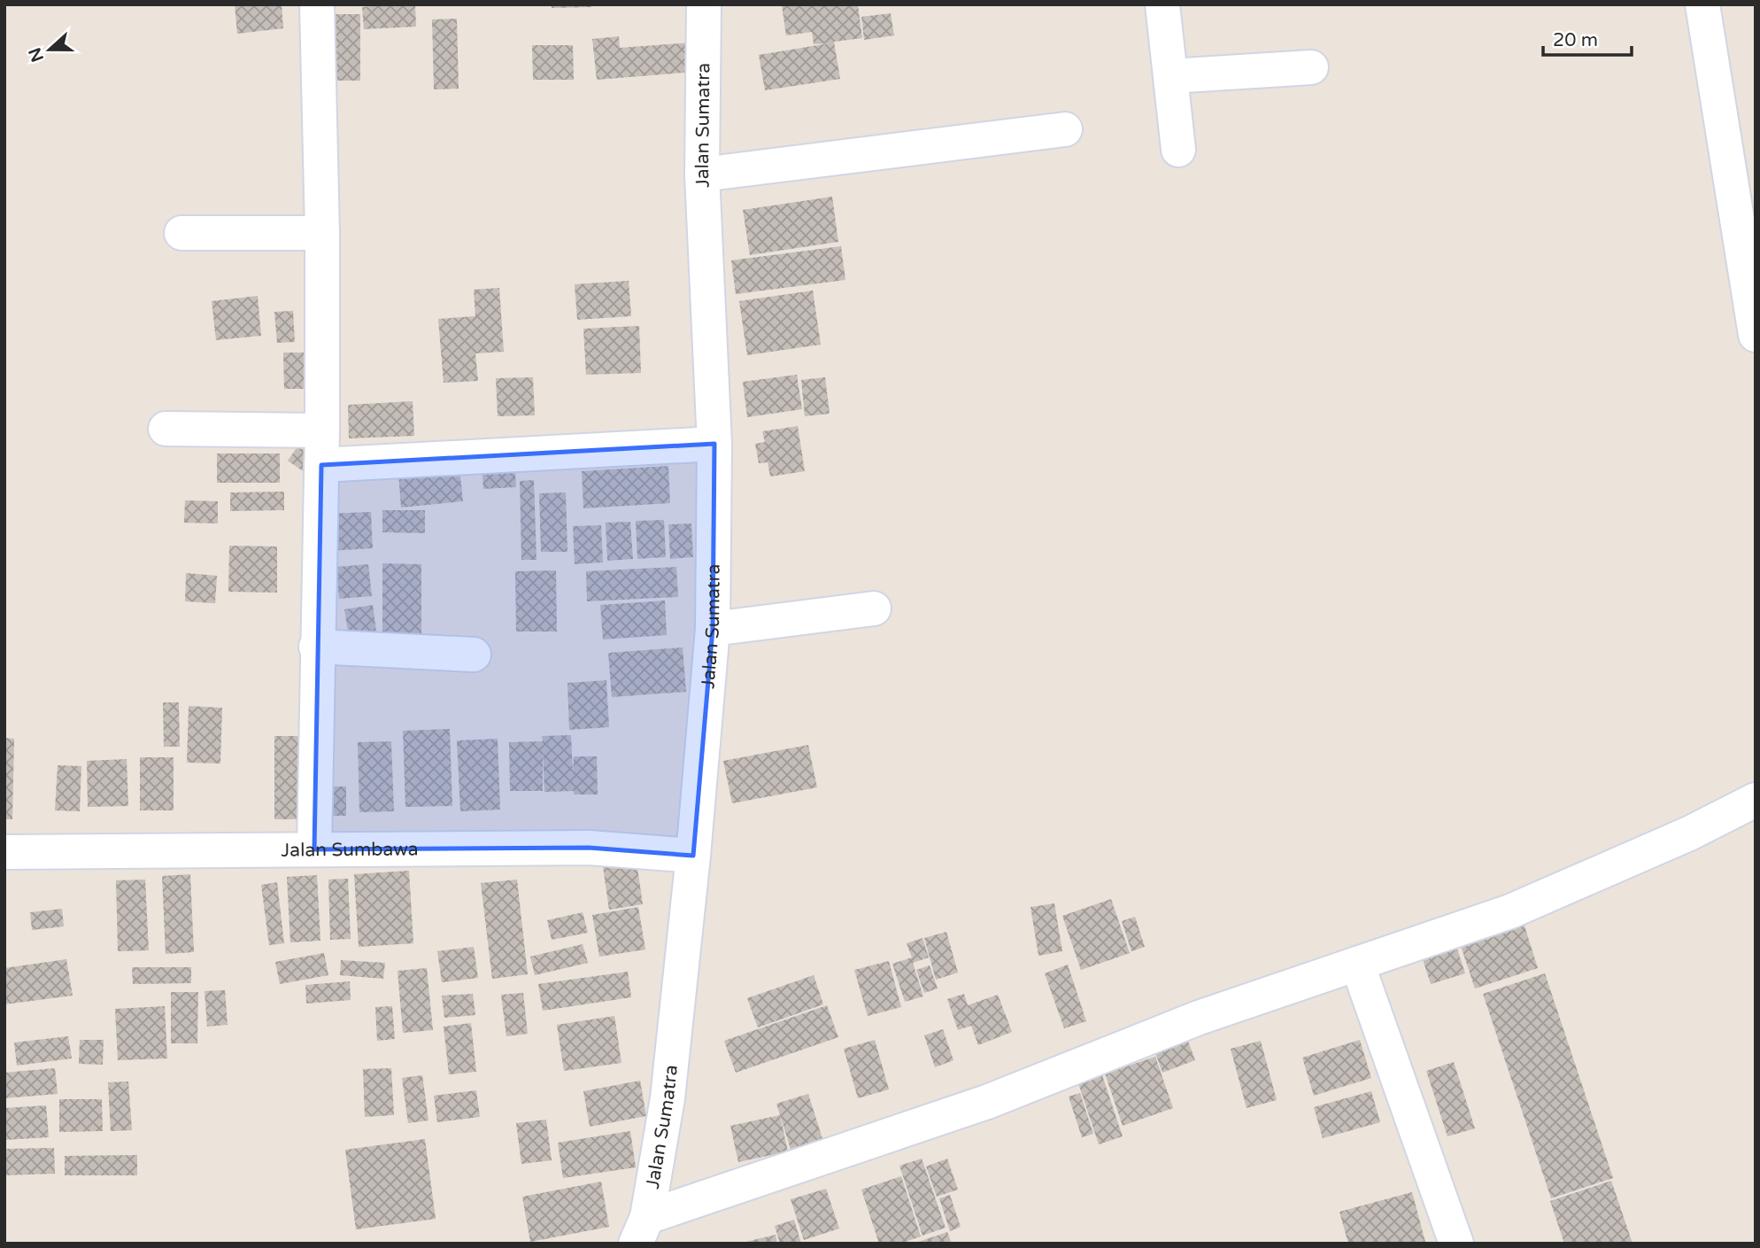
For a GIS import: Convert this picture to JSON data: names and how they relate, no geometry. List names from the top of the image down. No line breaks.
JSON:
{"streets":{"street":["Jalan Sumatra","Jalan Sumbawa"]},"crossings":[["Jalan Sumatra","Jalan Sumbawa"]],"scale_bar":"20 m","north":"left"}
